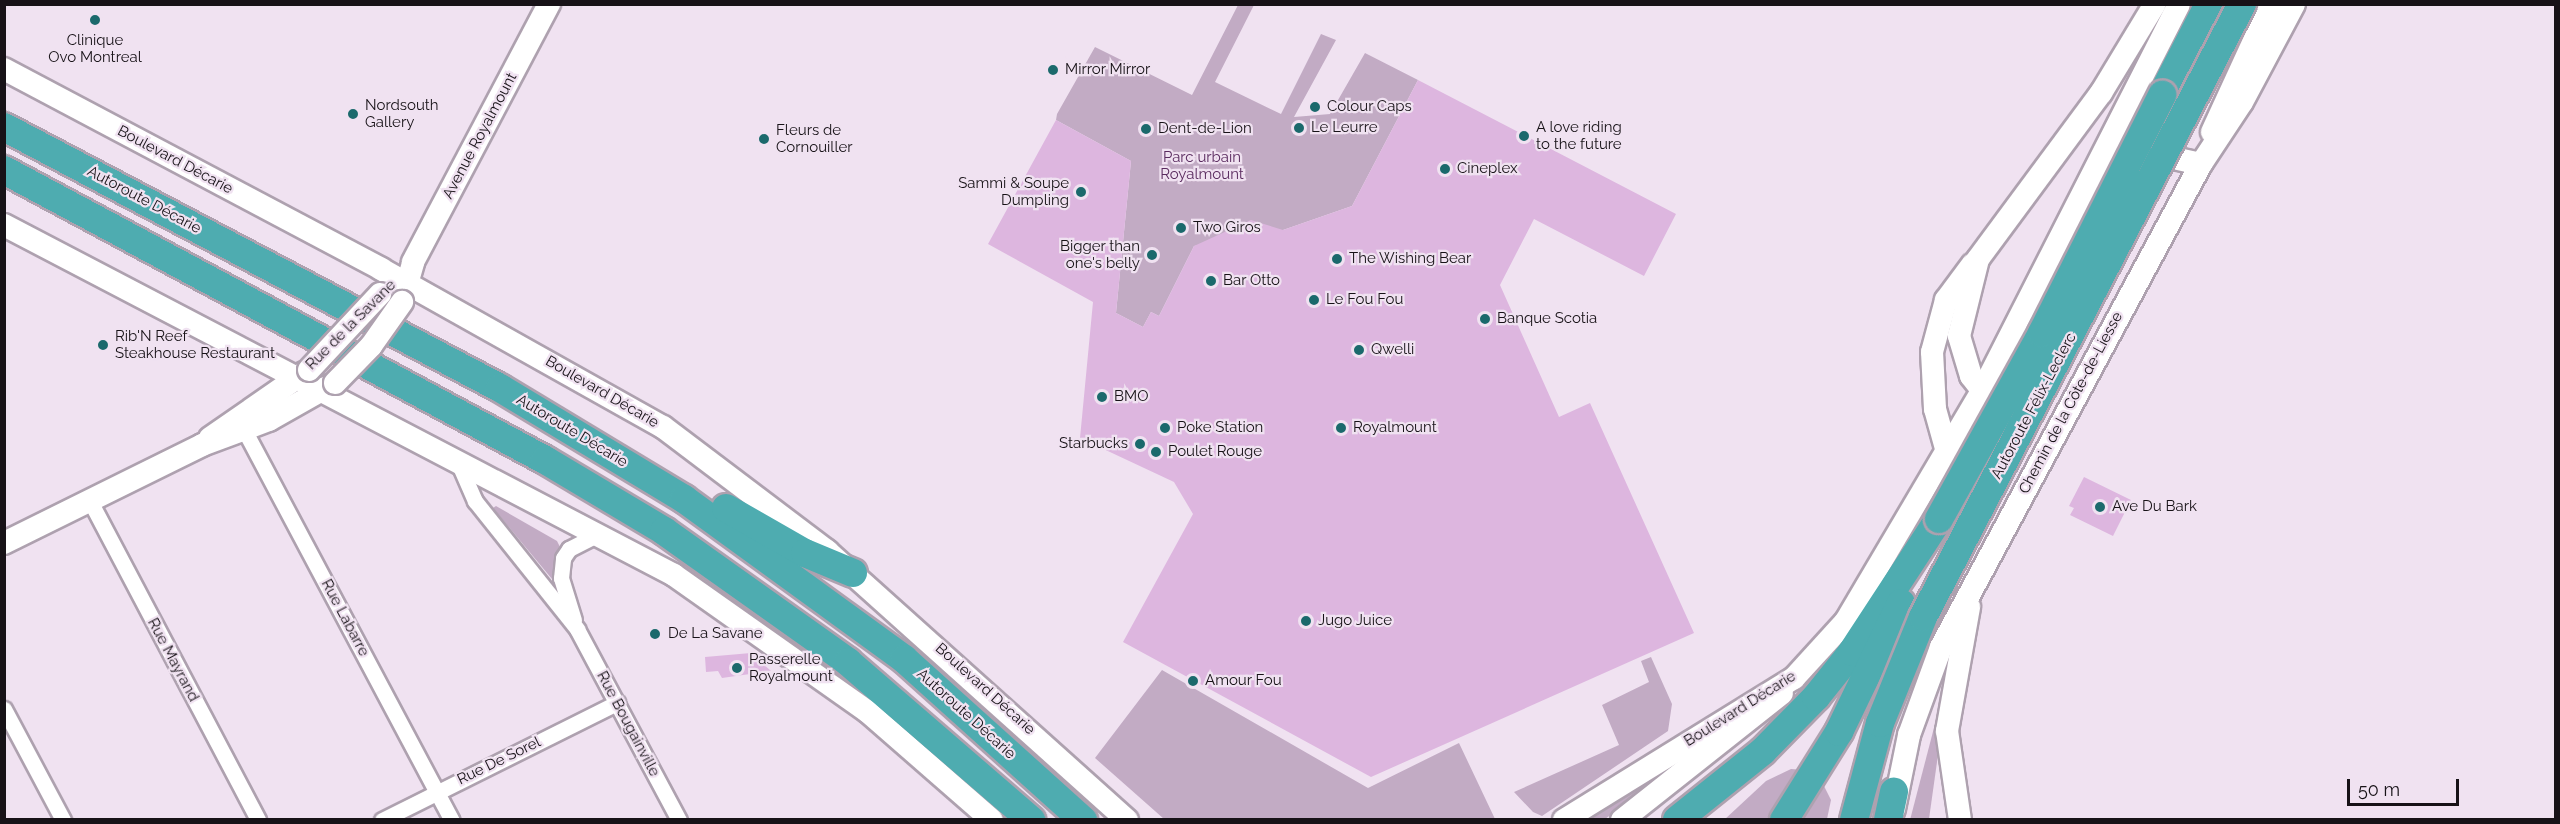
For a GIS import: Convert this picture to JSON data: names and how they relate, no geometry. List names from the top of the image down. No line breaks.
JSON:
{"streets":{"highway":["Autoroute Décarie","Autoroute Félix-Leclerc"],"main road":["Avenue Royalmount","Boulevard Décarie","Rue de la Savane","Chemin de la Côte-de-Liesse"],"street":["Rue Labarre","Rue Mayrand","Rue Bougainville","Rue De Sorel"]},"crossings":[["Avenue Royalmount","Boulevard Décarie"],["Avenue Royalmount","Rue de la Savane"],["Boulevard Décarie","Rue de la Savane"],["Rue de la Savane","Rue Labarre"],["Rue de la Savane","Rue Mayrand"],["Rue Labarre","Rue De Sorel"],["Rue Bougainville","Rue De Sorel"]],"parks":["Parc urbain Royalmount"],"places":["Clinique Ovo Montreal","Mirror Mirror","Colour Caps","Nordsouth Gallery","Le Leurre","Dent-de-Lion","A love riding to the future","Fleurs de Cornouiller","Cineplex","Sammi & Soupe Dumpling","Two Giros","Bigger than one's belly","The Wishing Bear","Bar Otto","Le Fou Fou","Banque Scotia","Rib'N Reef Steakhouse Restaurant","Qwelli","BMO","Poke Station","Royalmount","Starbucks","Poulet Rouge","Ave Du Bark","Jugo Juice","De La Savane","Passerelle Royalmount","Amour Fou"],"scale_bar":"50 m"}
